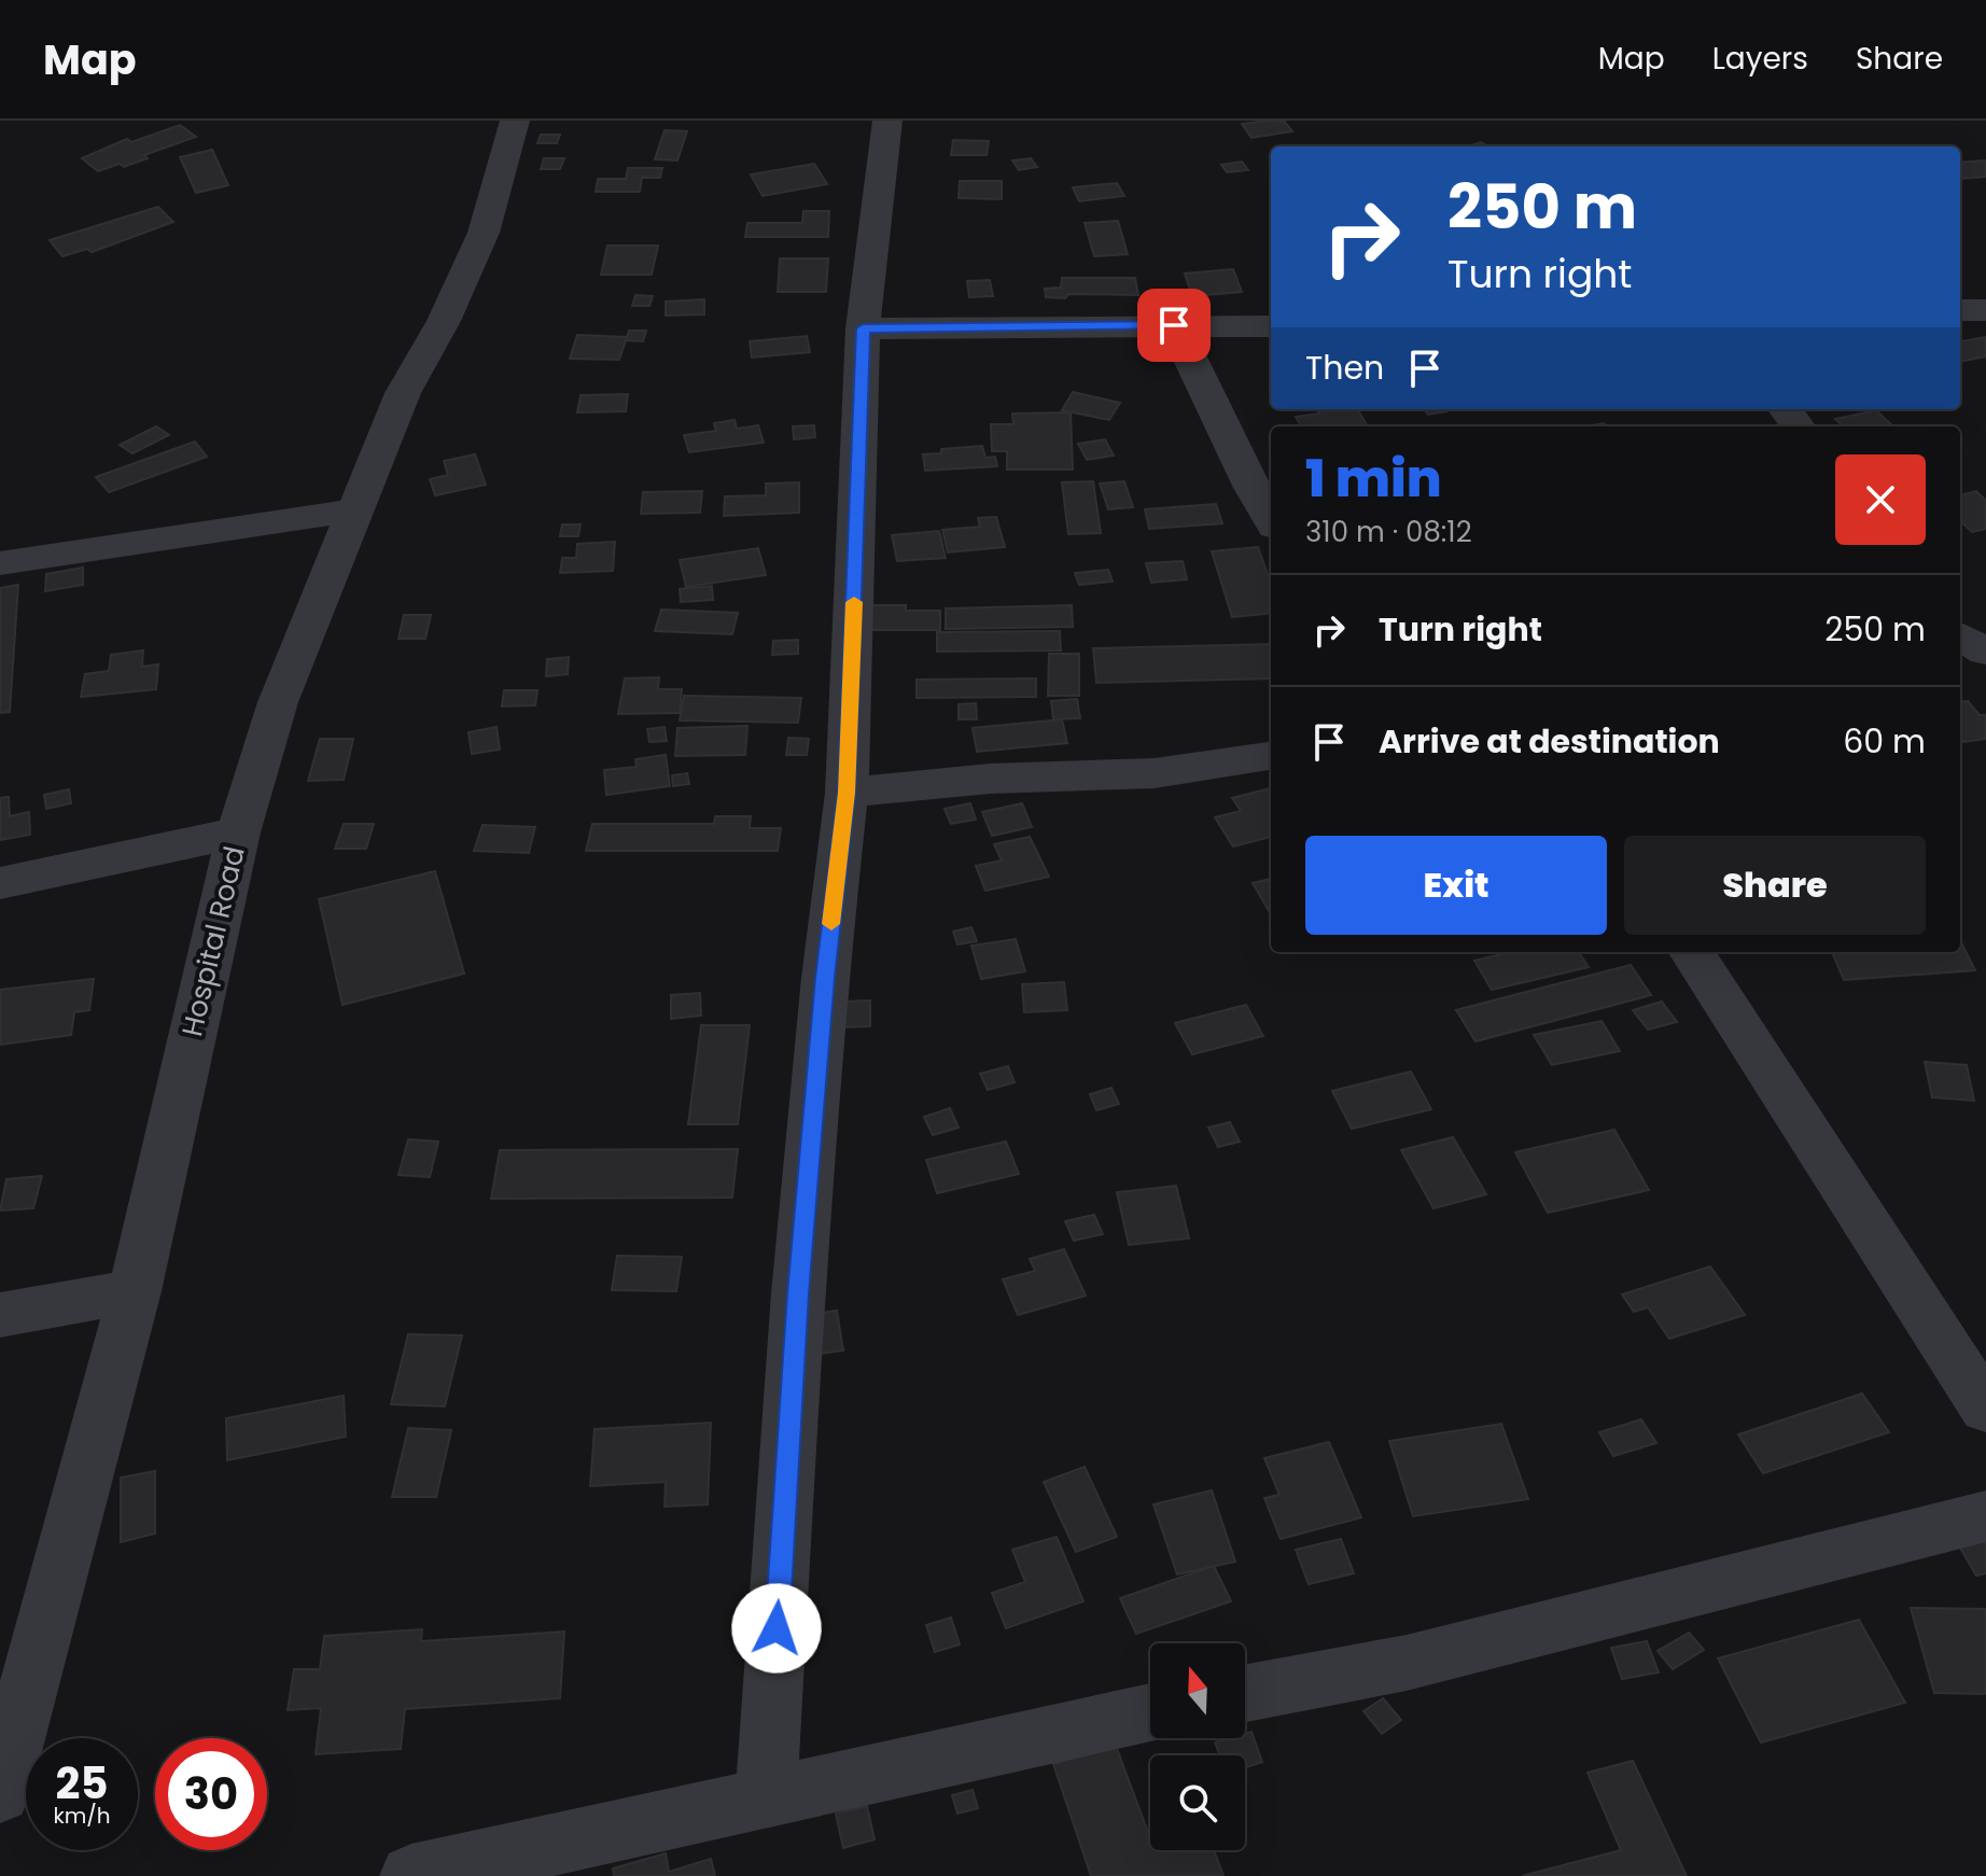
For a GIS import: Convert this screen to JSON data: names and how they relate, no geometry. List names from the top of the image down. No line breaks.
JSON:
{"streets":{"street":["Hospital Road"]},"north":"top","page":{"header":"Map","nav":["Map","Layers","Share"],"turn":["250 m","Turn right"],"then":"Then","heading":["1 min","310 m · 08:12"],"list":[{"name":"Turn right","value":"250 m"},{"name":"Arrive at destination","value":"60 m"}],"buttons":["Exit","Share"],"speed":"25 km/h","limit":"30"}}
